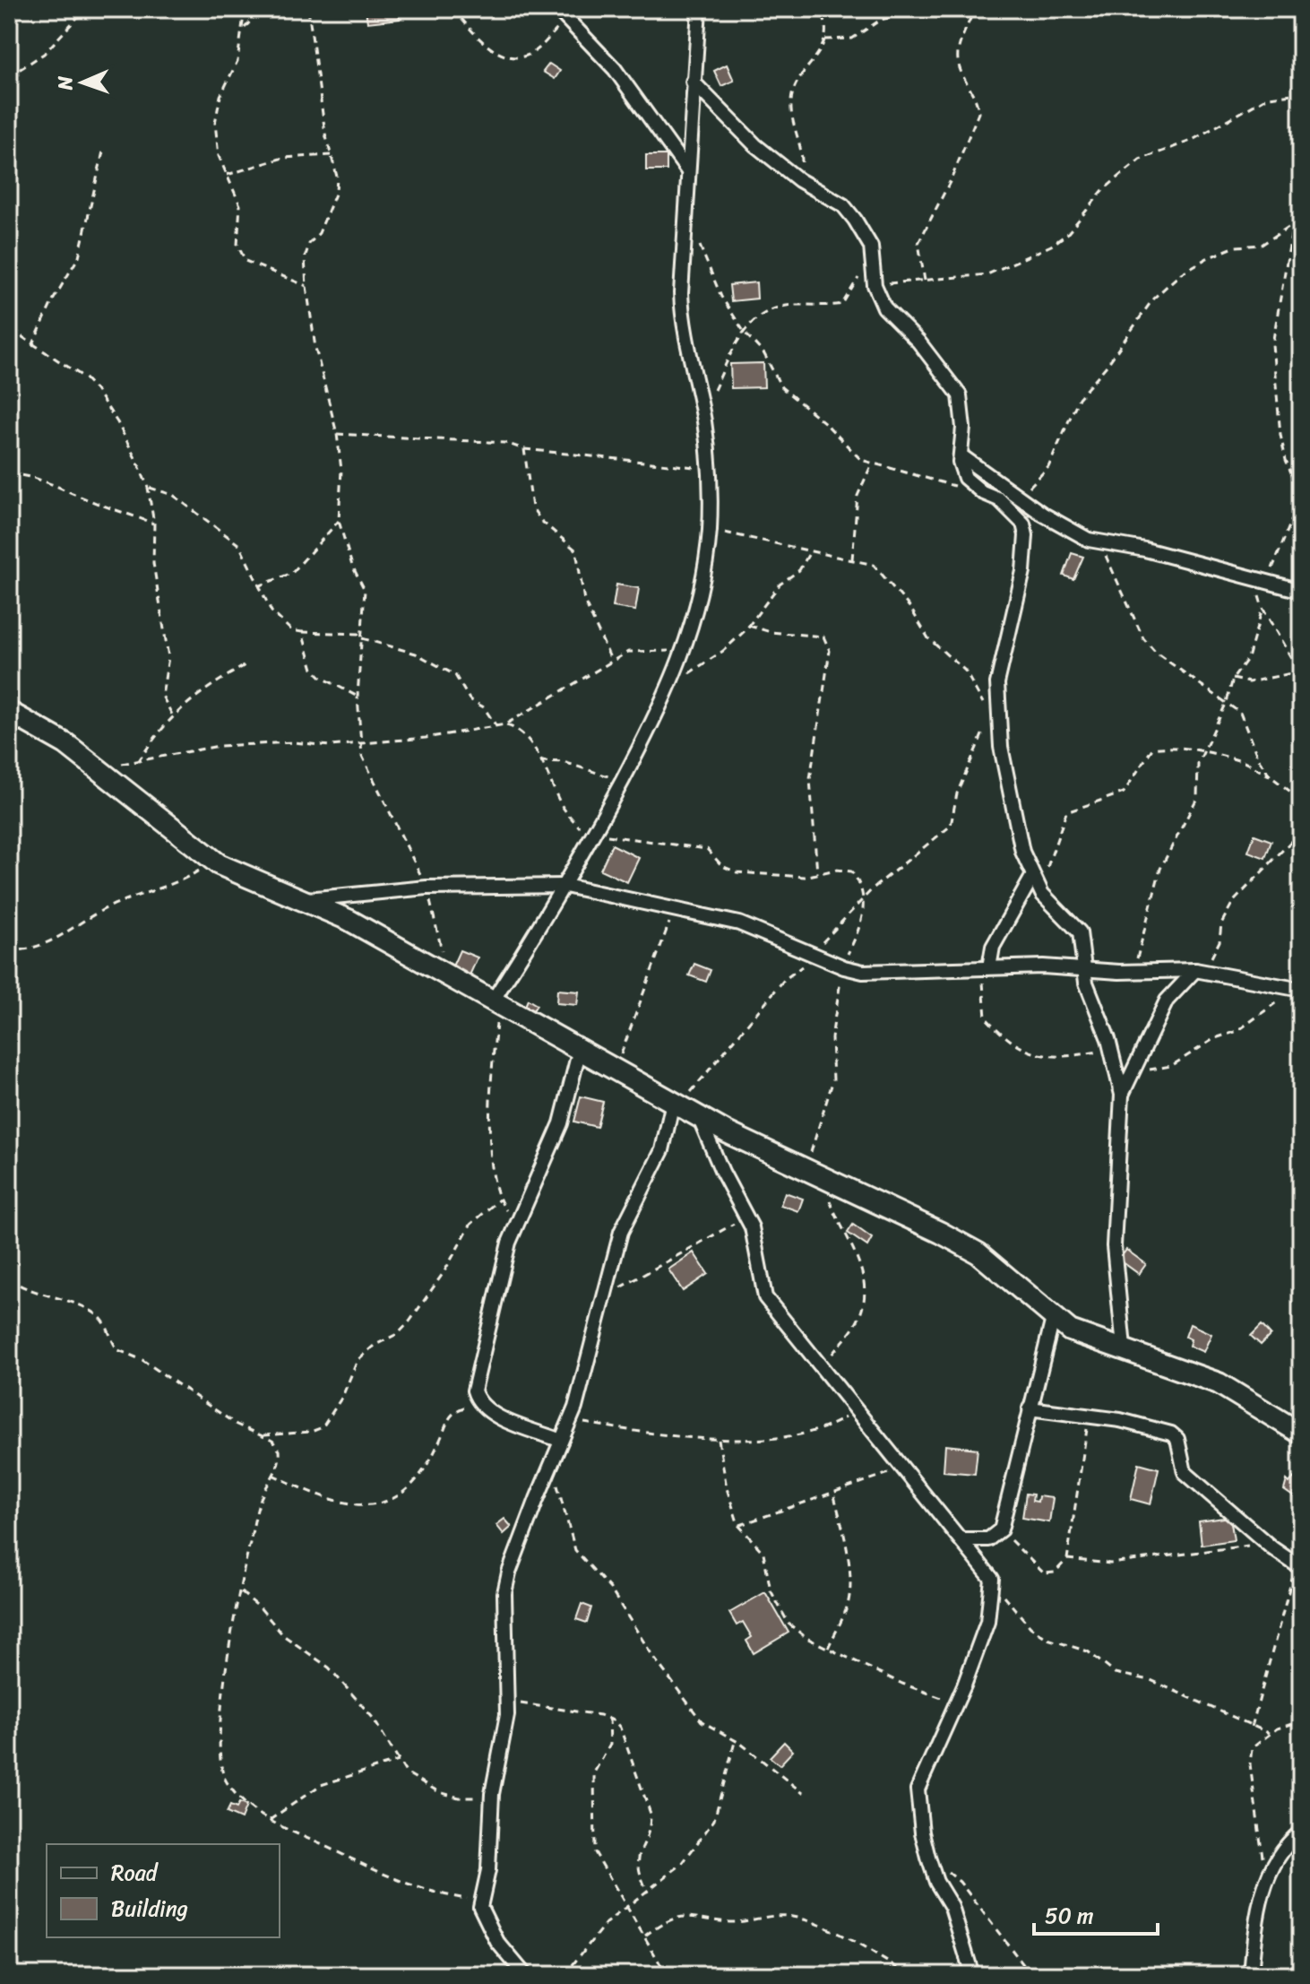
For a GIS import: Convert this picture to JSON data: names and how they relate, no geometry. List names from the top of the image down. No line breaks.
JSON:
{"legend":["Road","Building"],"scale_bar":"50 m","north":"left"}
